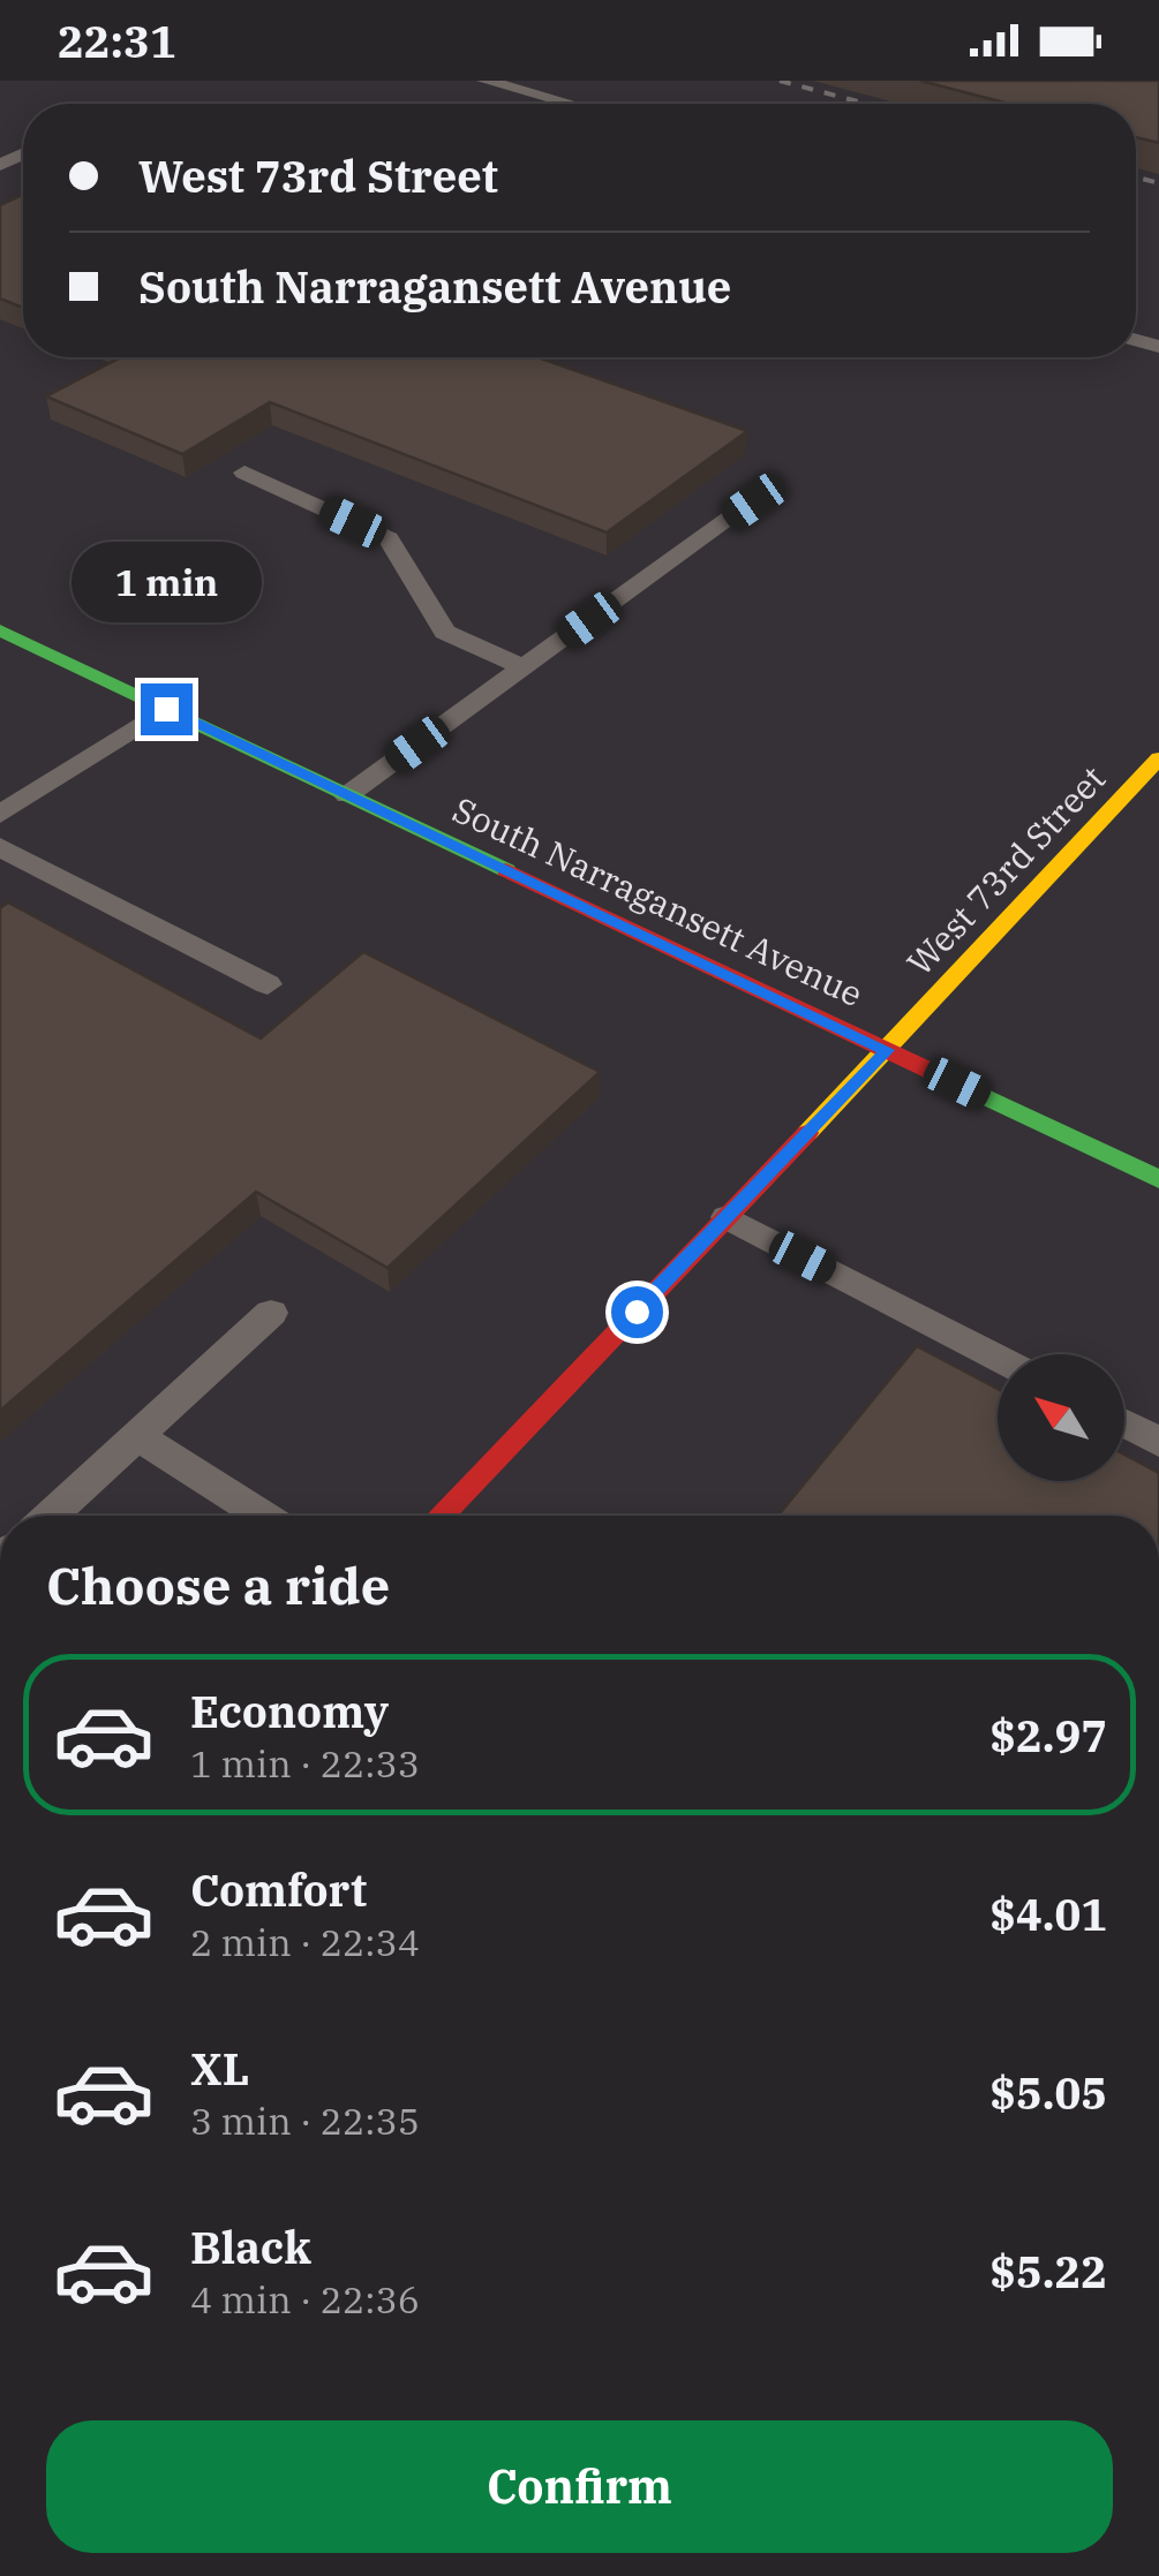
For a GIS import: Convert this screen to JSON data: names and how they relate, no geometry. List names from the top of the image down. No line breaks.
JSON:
{"streets":{"street":["West 73rd Street","South Narragansett Avenue"]},"crossings":[["West 73rd Street","South Narragansett Avenue"]],"north":"top left","page":{"status":"22:31","banner":["West 73rd Street","South Narragansett Avenue"],"bubble":"1 min","heading":"Choose a ride","list":[{"name":"Economy","note":"1 min · 22:33","value":"$2.97"},{"name":"Comfort","note":"2 min · 22:34","value":"$4.01"},{"name":"XL","note":"3 min · 22:35","value":"$5.05"},{"name":"Black","note":"4 min · 22:36","value":"$5.22"}],"buttons":"Confirm"}}
